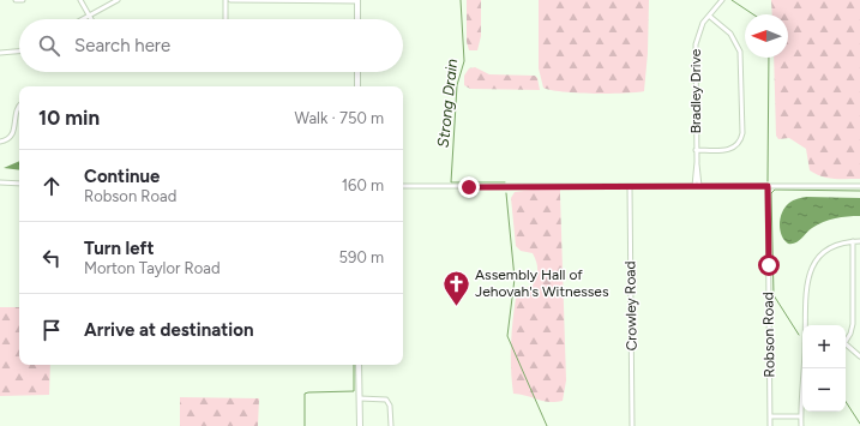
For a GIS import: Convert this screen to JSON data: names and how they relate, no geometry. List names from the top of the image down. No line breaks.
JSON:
{"streets":{"street":["Bradley Drive","Crowley Road","Robson Road"]},"water":["Strong Drain"],"places":{"church":["Assembly Hall of Jehovah's Witnesses"]},"north":"left","page":{"search":"Search here","heading":["10 min","Walk · 750 m"],"list":[["Continue","Robson Road","160 m"],["Turn left","Morton Taylor Road","590 m"],"Arrive at destination"],"map_buttons":["+","−"]}}
